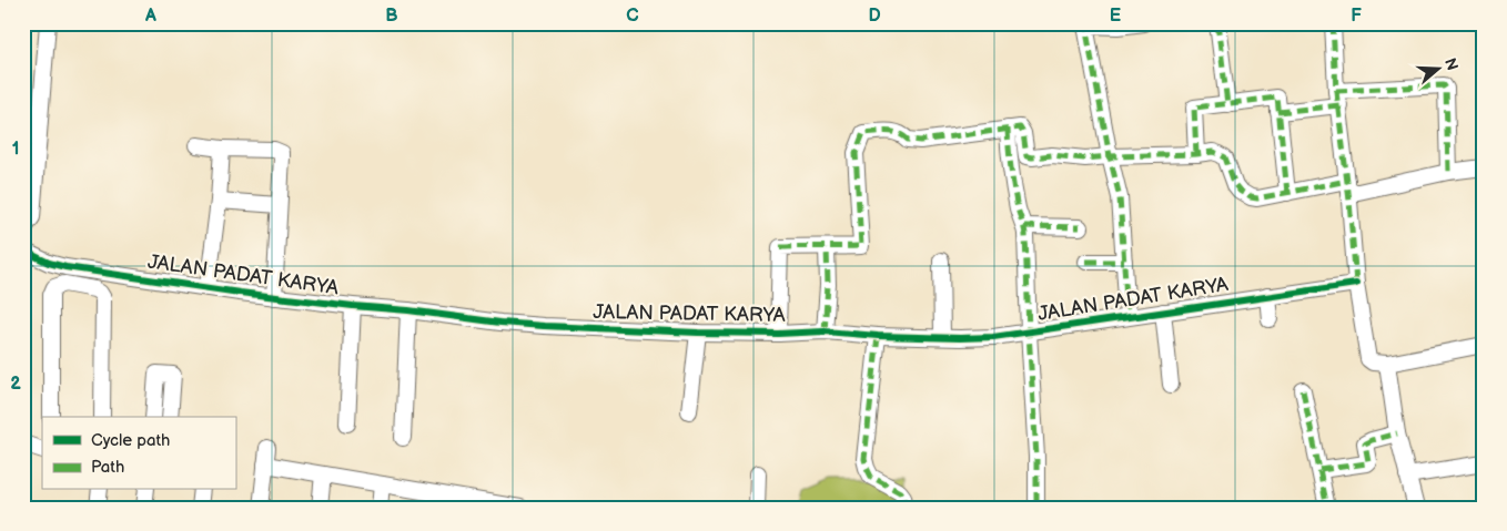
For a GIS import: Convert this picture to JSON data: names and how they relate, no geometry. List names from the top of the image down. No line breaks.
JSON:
{"streets":{"street":["JALAN PADAT KARYA"]},"legend":["Cycle path","Path"],"north":"right","grid":{"columns":["A","B","C","D","E","F"],"rows":["1","2"]}}
